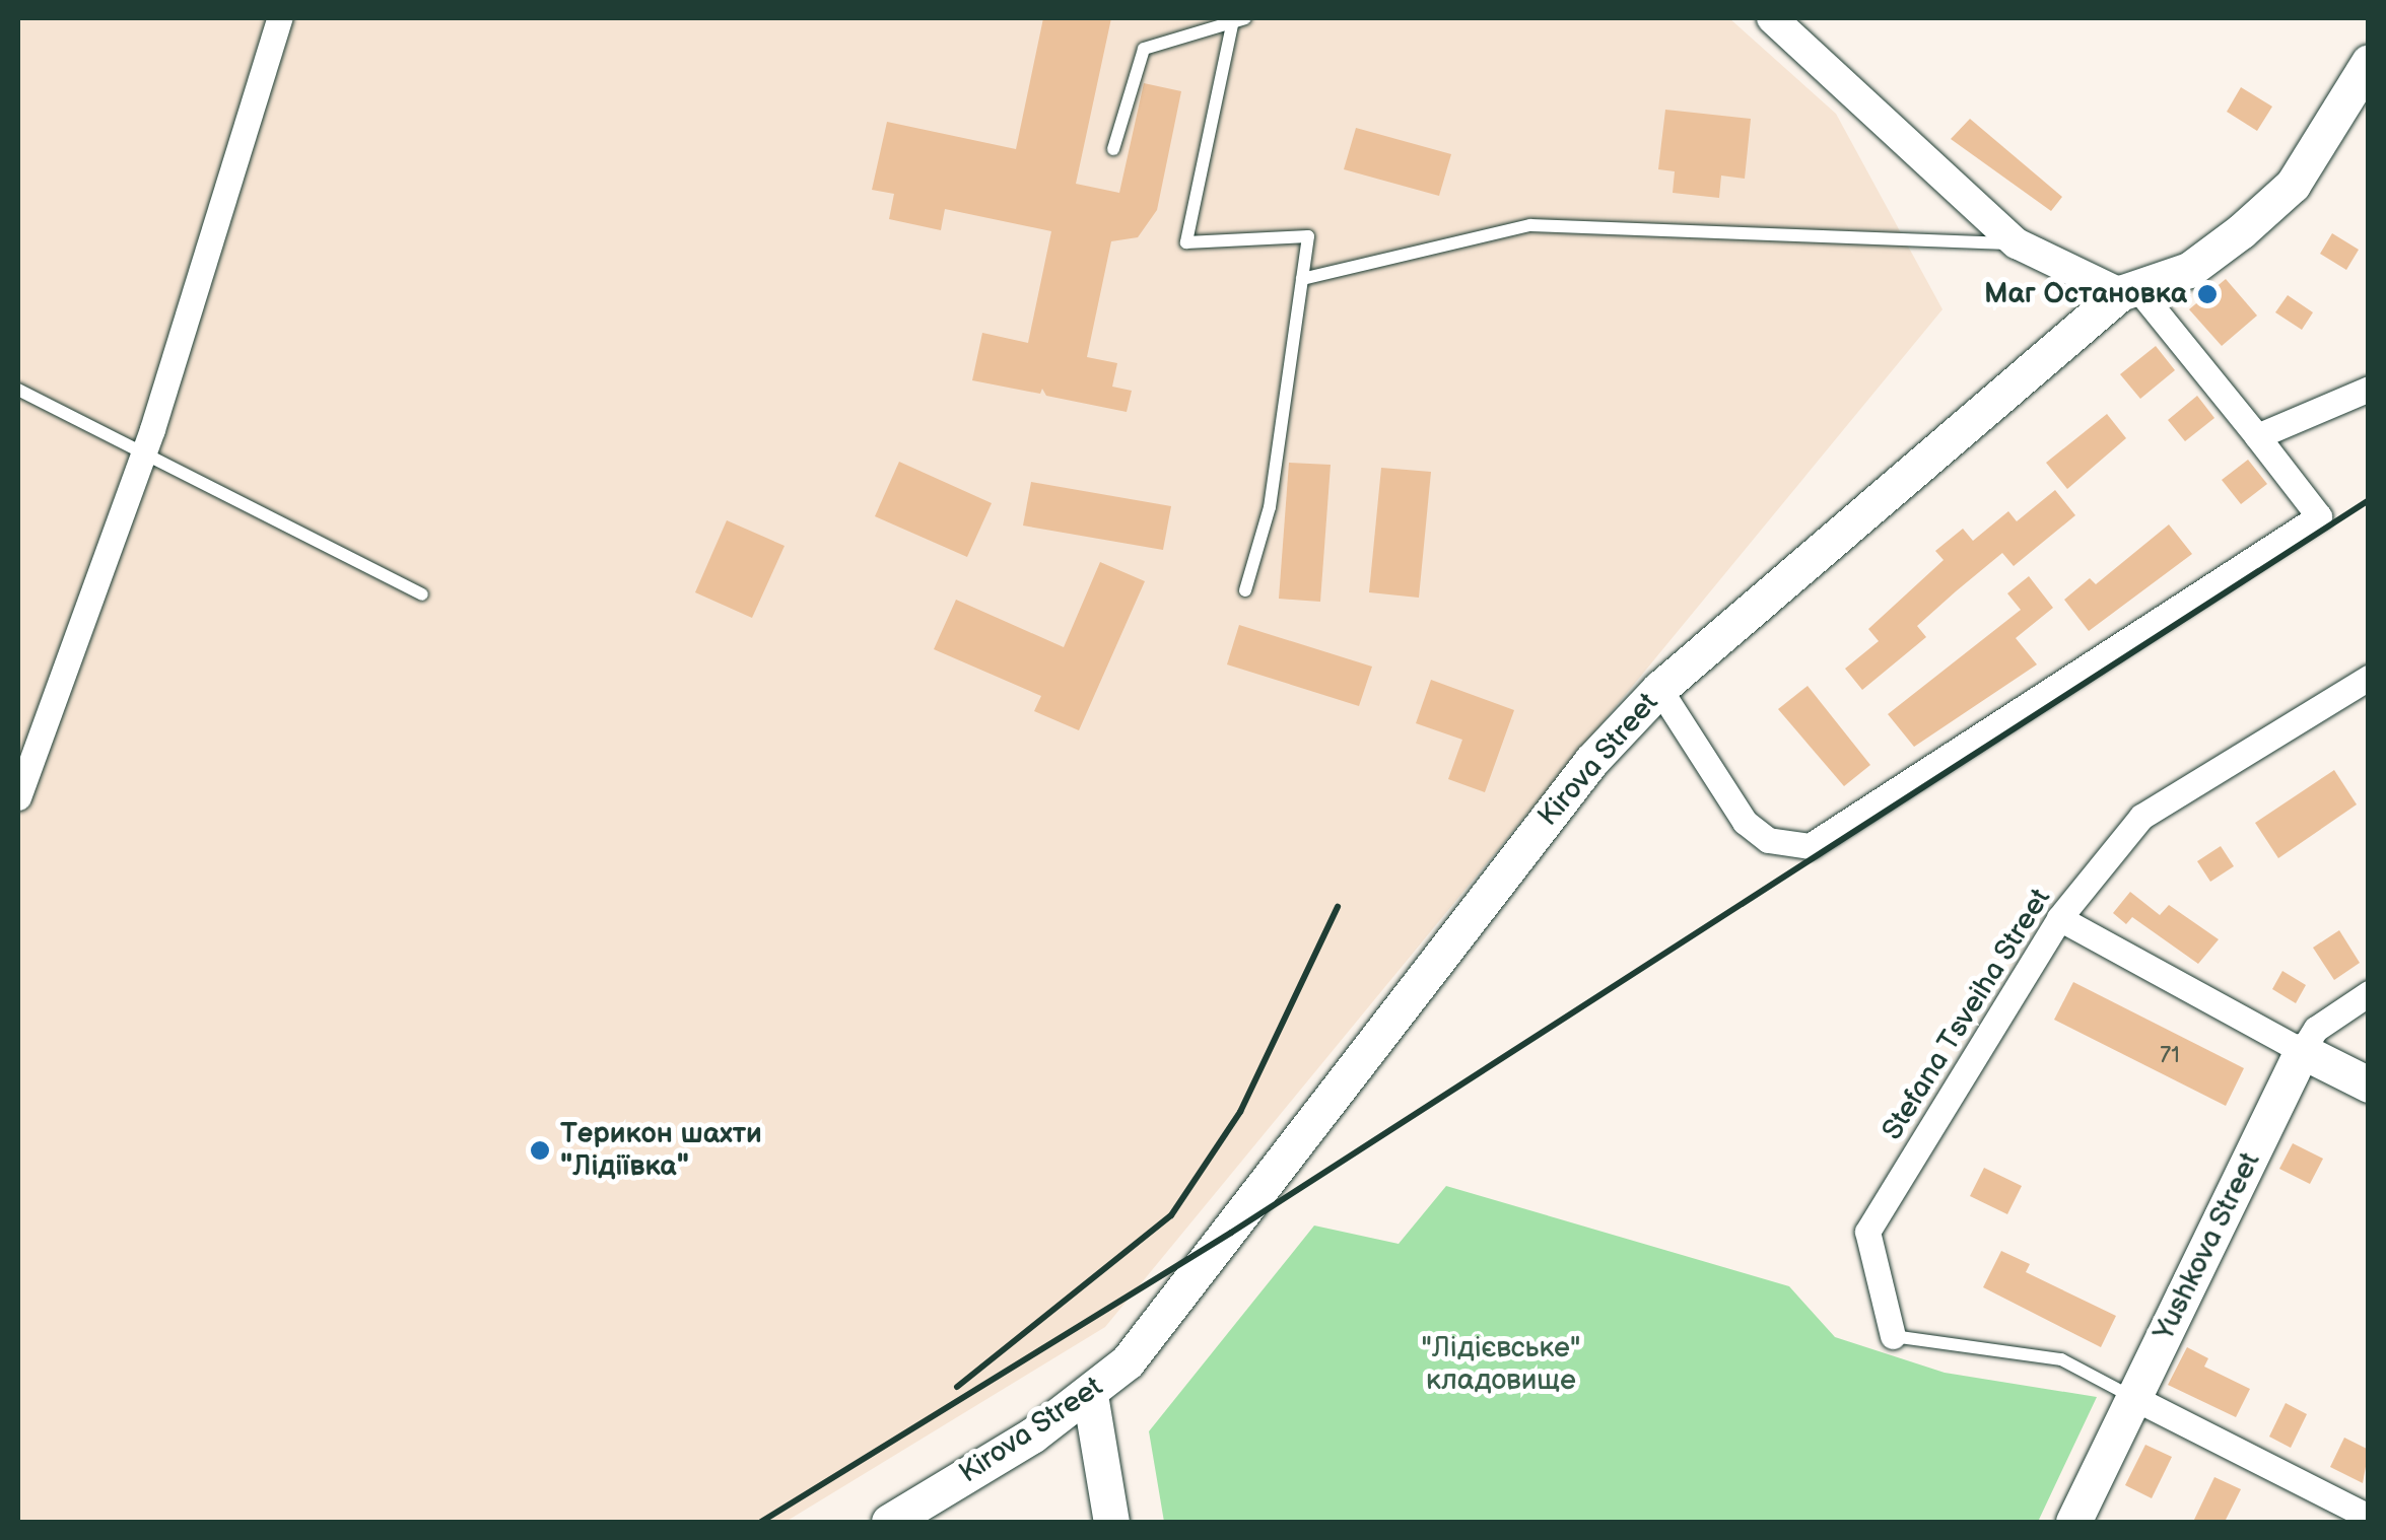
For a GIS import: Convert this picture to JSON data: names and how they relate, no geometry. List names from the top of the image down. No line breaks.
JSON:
{"streets":{"main road":["Kirova Street","Yushkova Street"],"street":["Stefana Tsveiha Street"]},"parks":["\"Лідієвське\" кладовище"],"places":["Маг Остановка","Терикон шахти \"Лідіївка\""],"house_numbers":["71"]}
